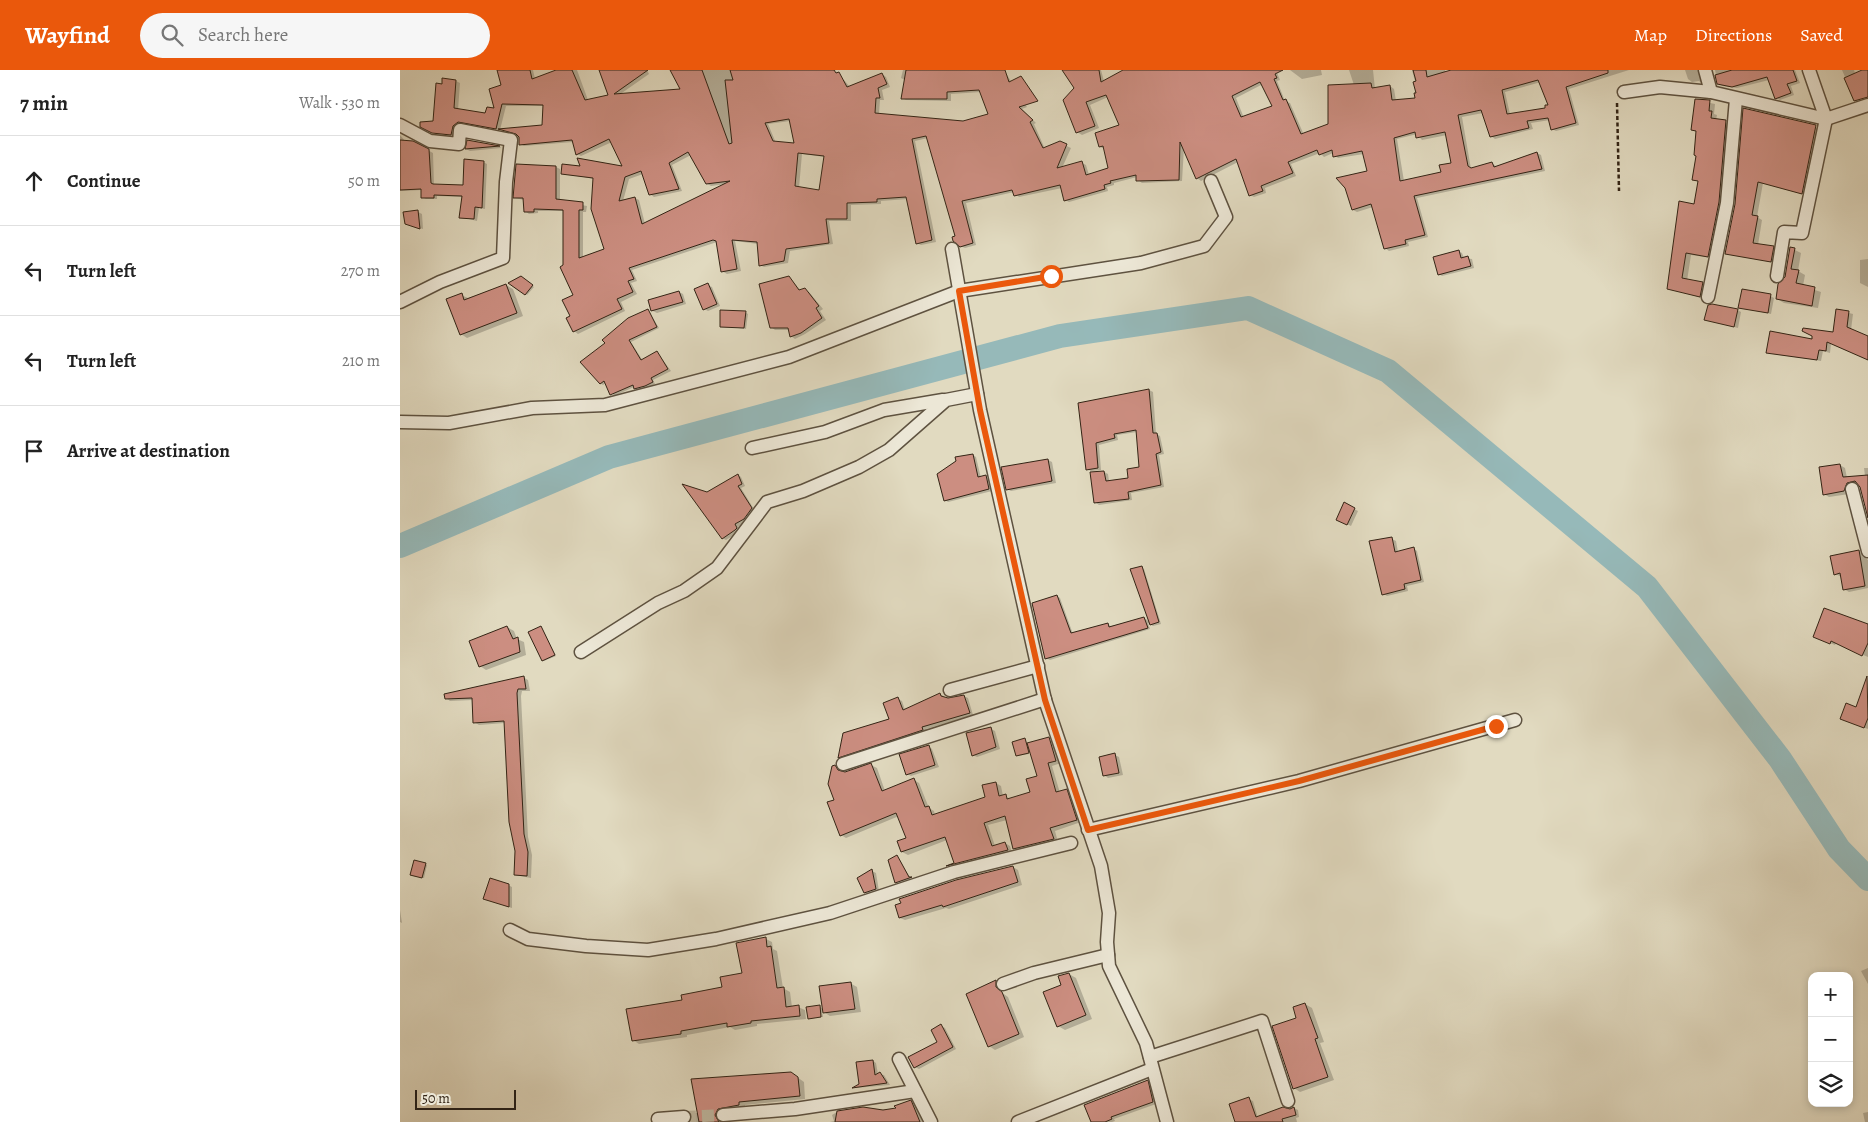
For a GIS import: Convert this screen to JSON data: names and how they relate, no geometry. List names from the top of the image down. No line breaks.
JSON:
{"scale_bar":"50 m","page":{"header":"Wayfind","search":"Search here","nav":["Map","Directions","Saved"],"heading":["7 min","Walk · 530 m"],"list":[["Continue","50 m"],["Turn left","270 m"],["Turn left","210 m"],"Arrive at destination"],"map_buttons":["+","−"],"scale":"50 m"}}
